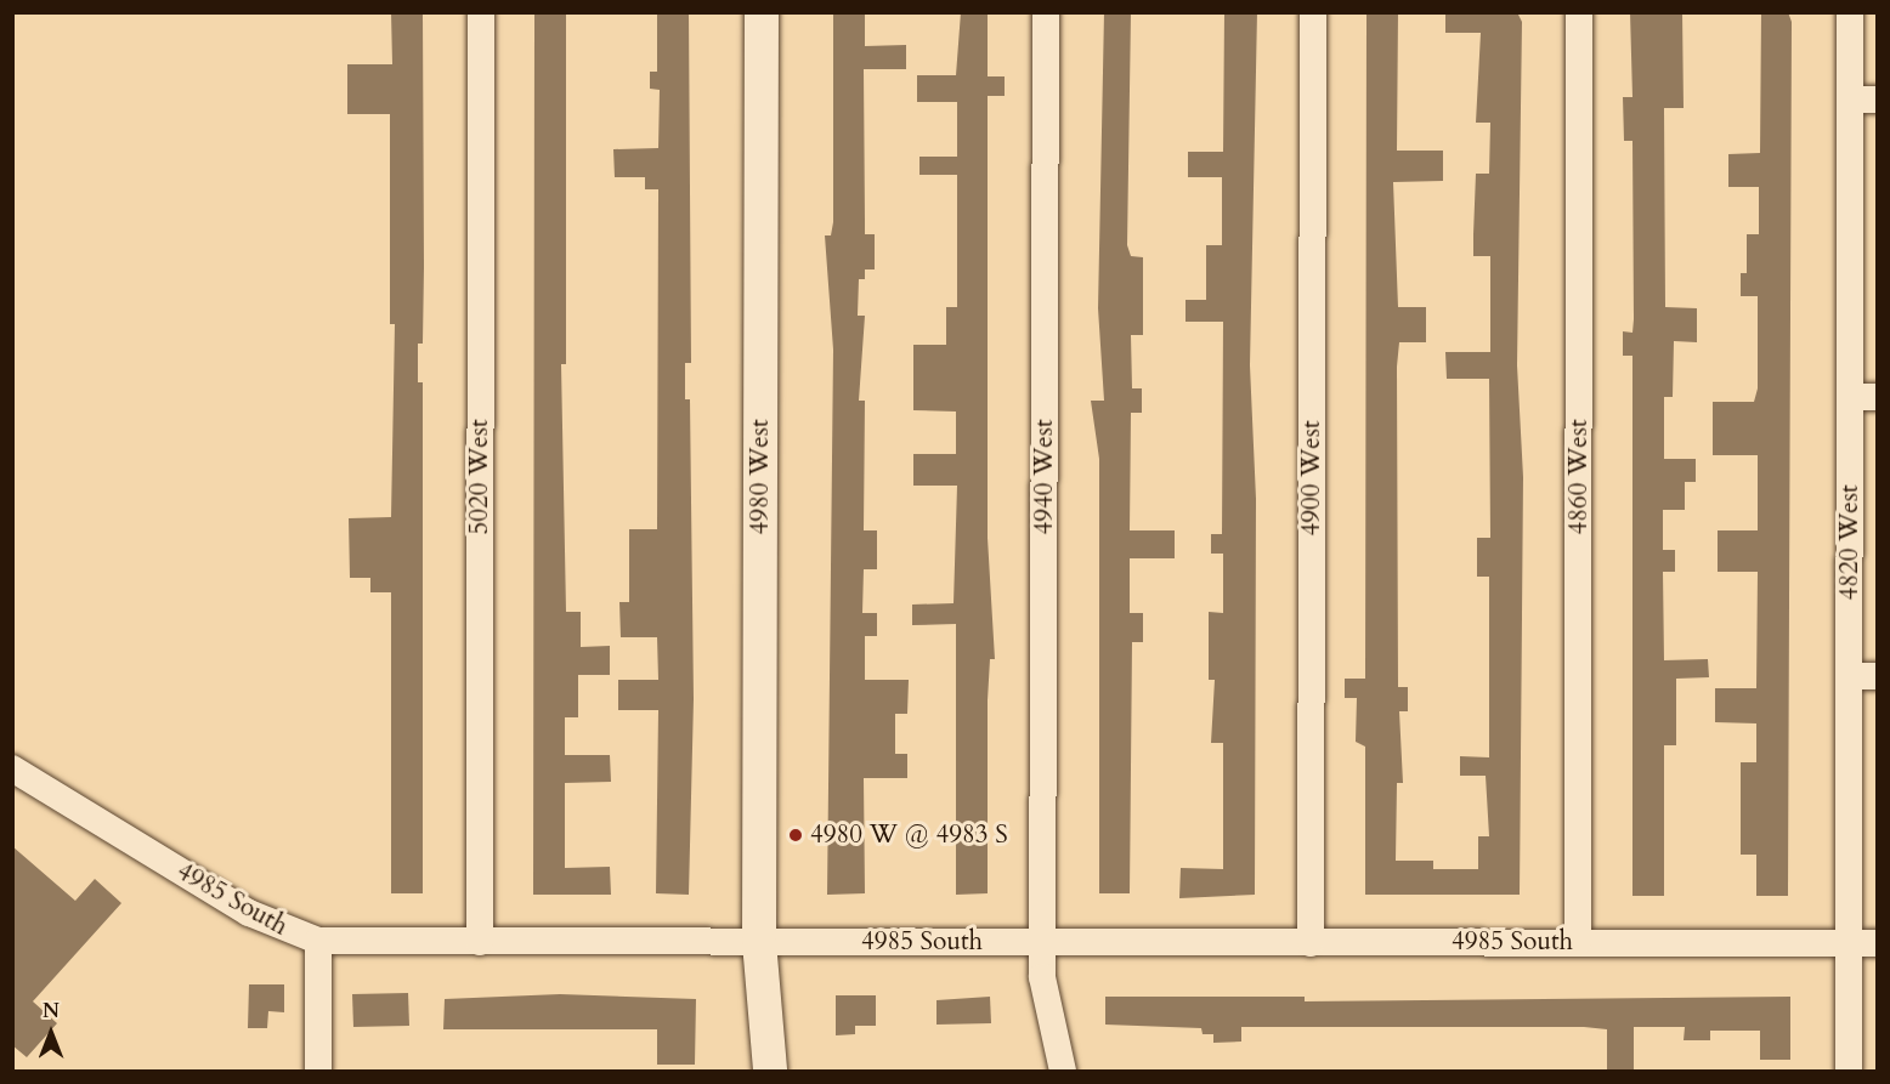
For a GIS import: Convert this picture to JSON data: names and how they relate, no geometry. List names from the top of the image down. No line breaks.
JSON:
{"streets":{"street":["5020 West","4980 West","4940 West","4860 West","4900 West","4820 West","4985 South"]},"crossings":[["5020 West","4985 South"],["4980 West","4985 South"],["4940 West","4985 South"],["4860 West","4985 South"],["4900 West","4985 South"],["4820 West","4985 South"]],"places":["4980 W @ 4983 S"],"north":"top"}
